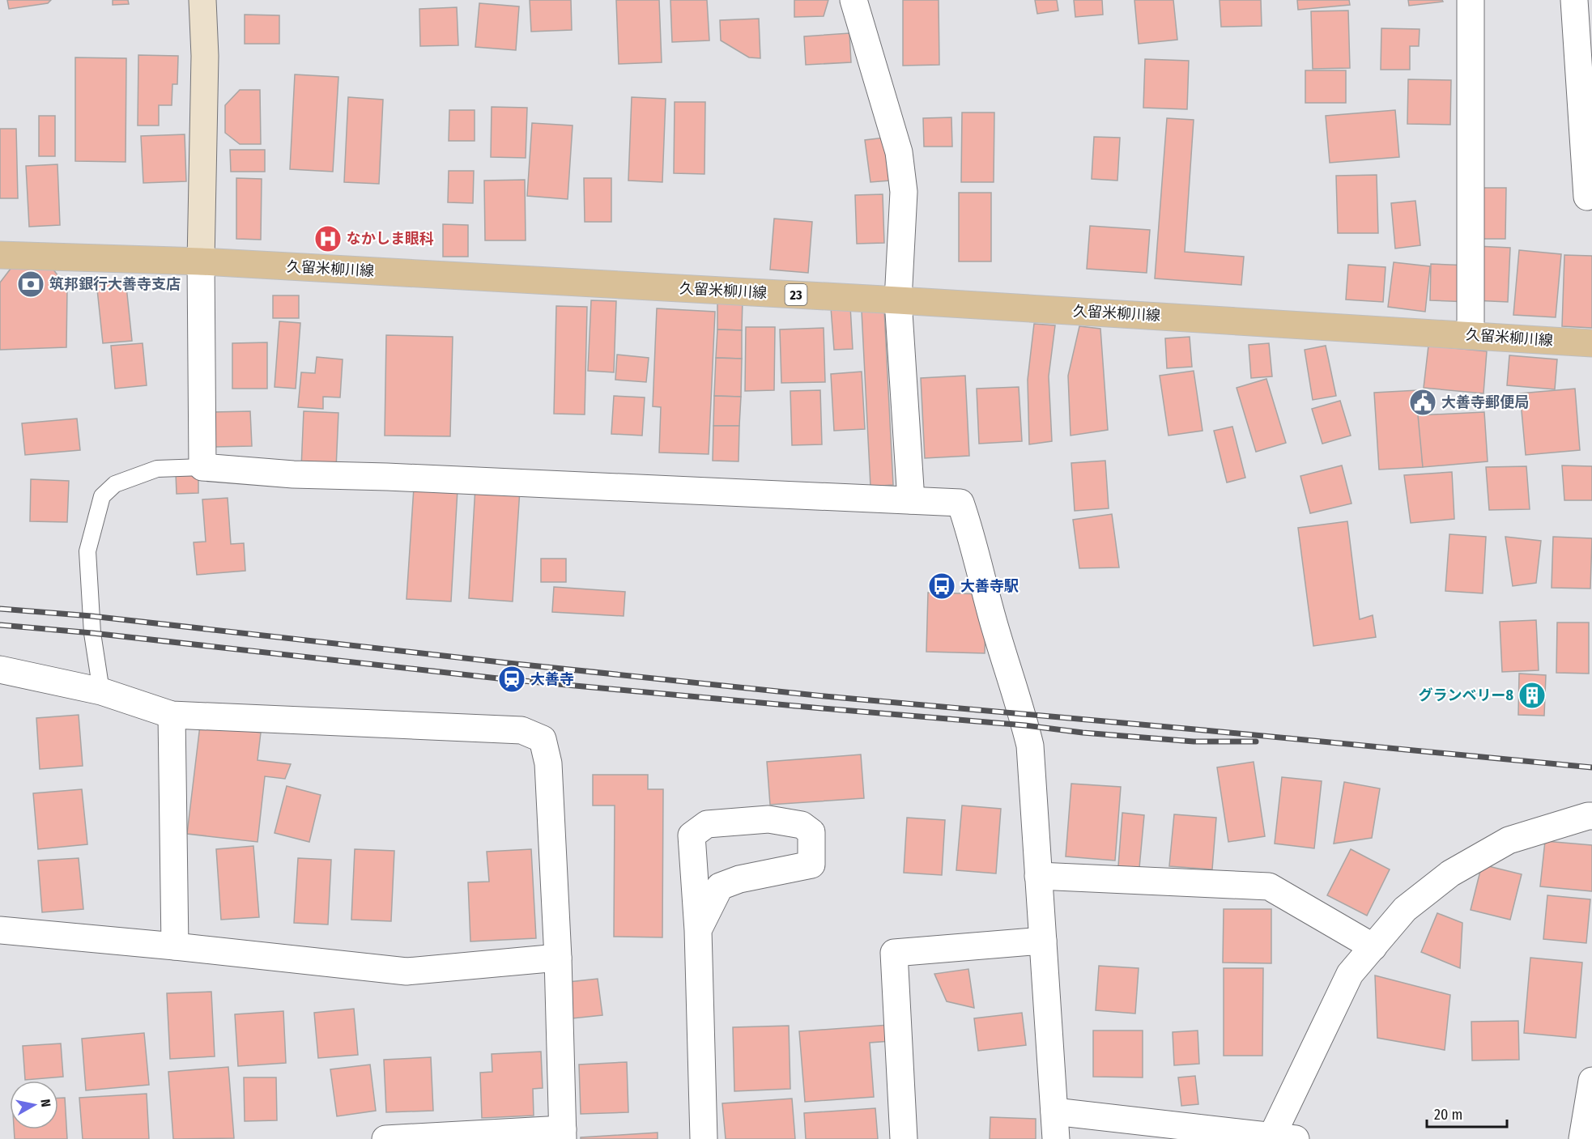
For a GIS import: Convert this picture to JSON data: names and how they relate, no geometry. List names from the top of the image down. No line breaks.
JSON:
{"streets":{"main road":["久留米柳川線","23"]},"places":{"hospital":["なかしま眼科"],"bank":["筑邦銀行大善寺支店"],"public building":["大善寺郵便局"],"bus stop":["大善寺駅"],"station":["大善寺"],"building":["グランベリー8"]},"scale_bar":"20 m","north":"right"}
